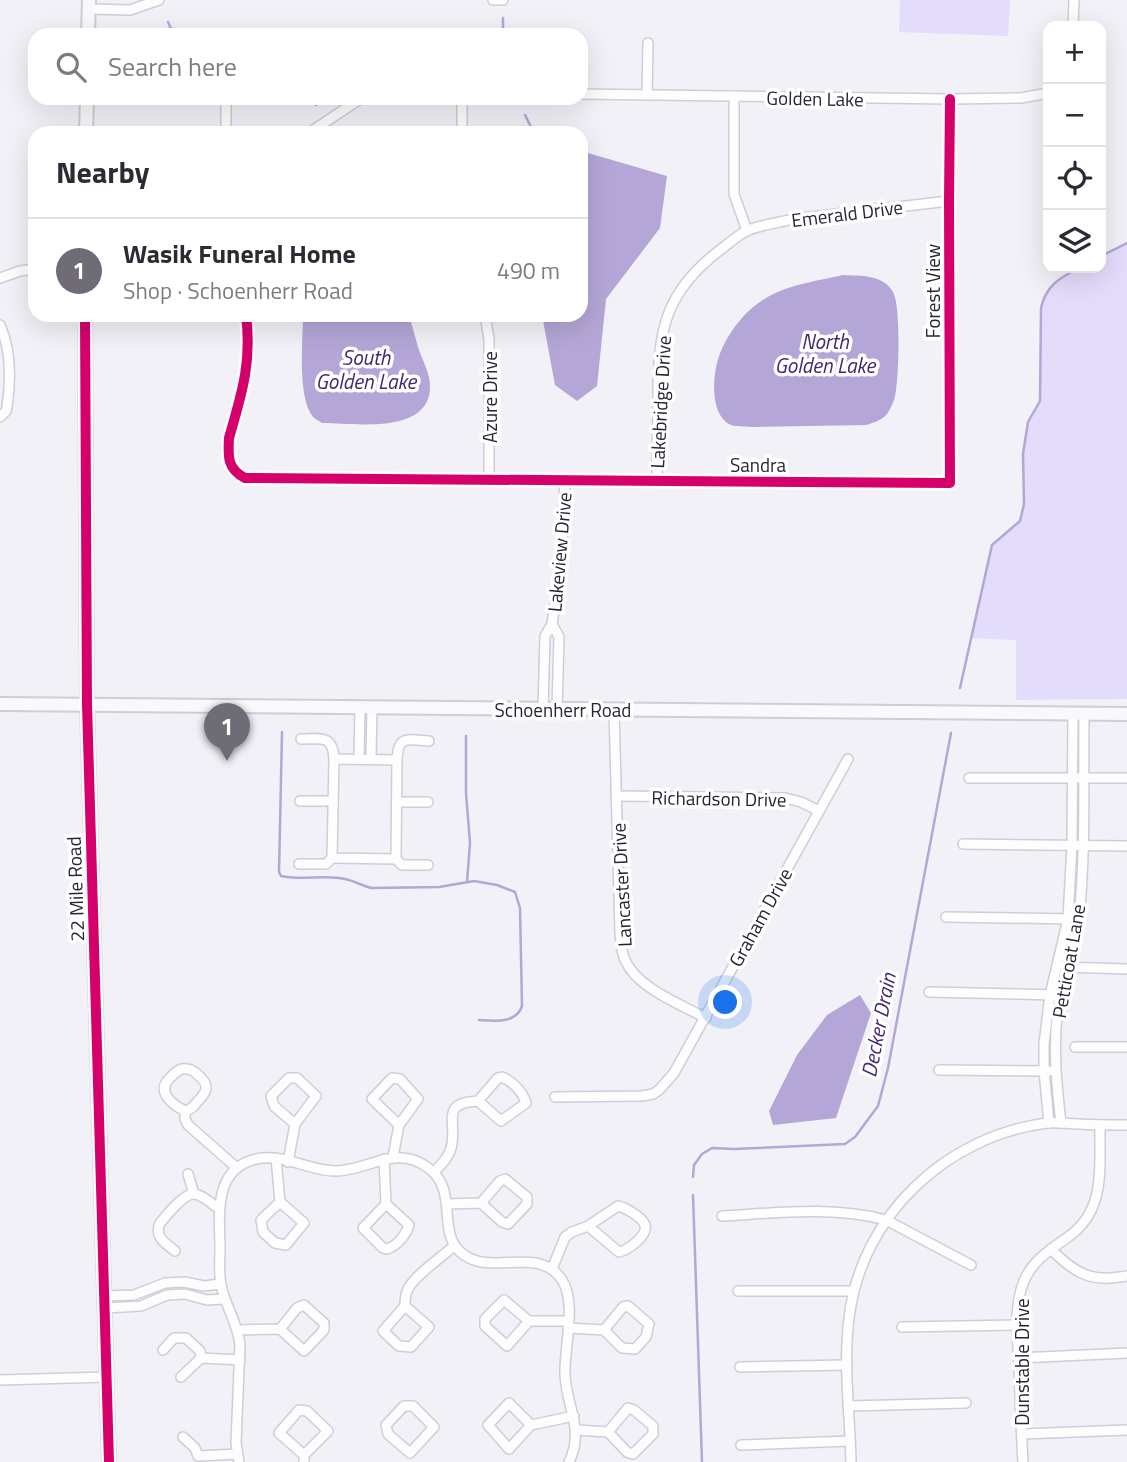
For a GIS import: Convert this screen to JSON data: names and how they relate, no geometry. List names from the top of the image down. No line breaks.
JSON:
{"streets":{"street":["Golden Lake","Emerald Drive","Forest View","Azure Drive","Lakebridge Drive","Sandra","Lakeview Drive","Schoenherr Road","Richardson Drive","Lancaster Drive","22 Mile Road","Graham Drive","Petticoat Lane","Dunstable Drive"]},"crossings":[["Golden Lake","Forest View"],["Emerald Drive","Forest View"],["Emerald Drive","Lakebridge Drive"],["Forest View","Sandra"],["Azure Drive","Sandra"],["Lakebridge Drive","Sandra"],["Sandra","Lakeview Drive"],["Lakeview Drive","Schoenherr Road"],["Schoenherr Road","Lancaster Drive"],["Schoenherr Road","22 Mile Road"],["Schoenherr Road","Petticoat Lane"],["Richardson Drive","Lancaster Drive"],["Richardson Drive","Graham Drive"],["Lancaster Drive","Graham Drive"]],"water":["North Golden Lake","South Golden Lake","Decker Drain"],"page":{"map_buttons":["+","−"],"search":"Search here","heading":"Nearby","list":[{"mark":"1","name":"Wasik Funeral Home","note":"Shop · Schoenherr Road","value":"490 m"}],"pins":"1"}}
